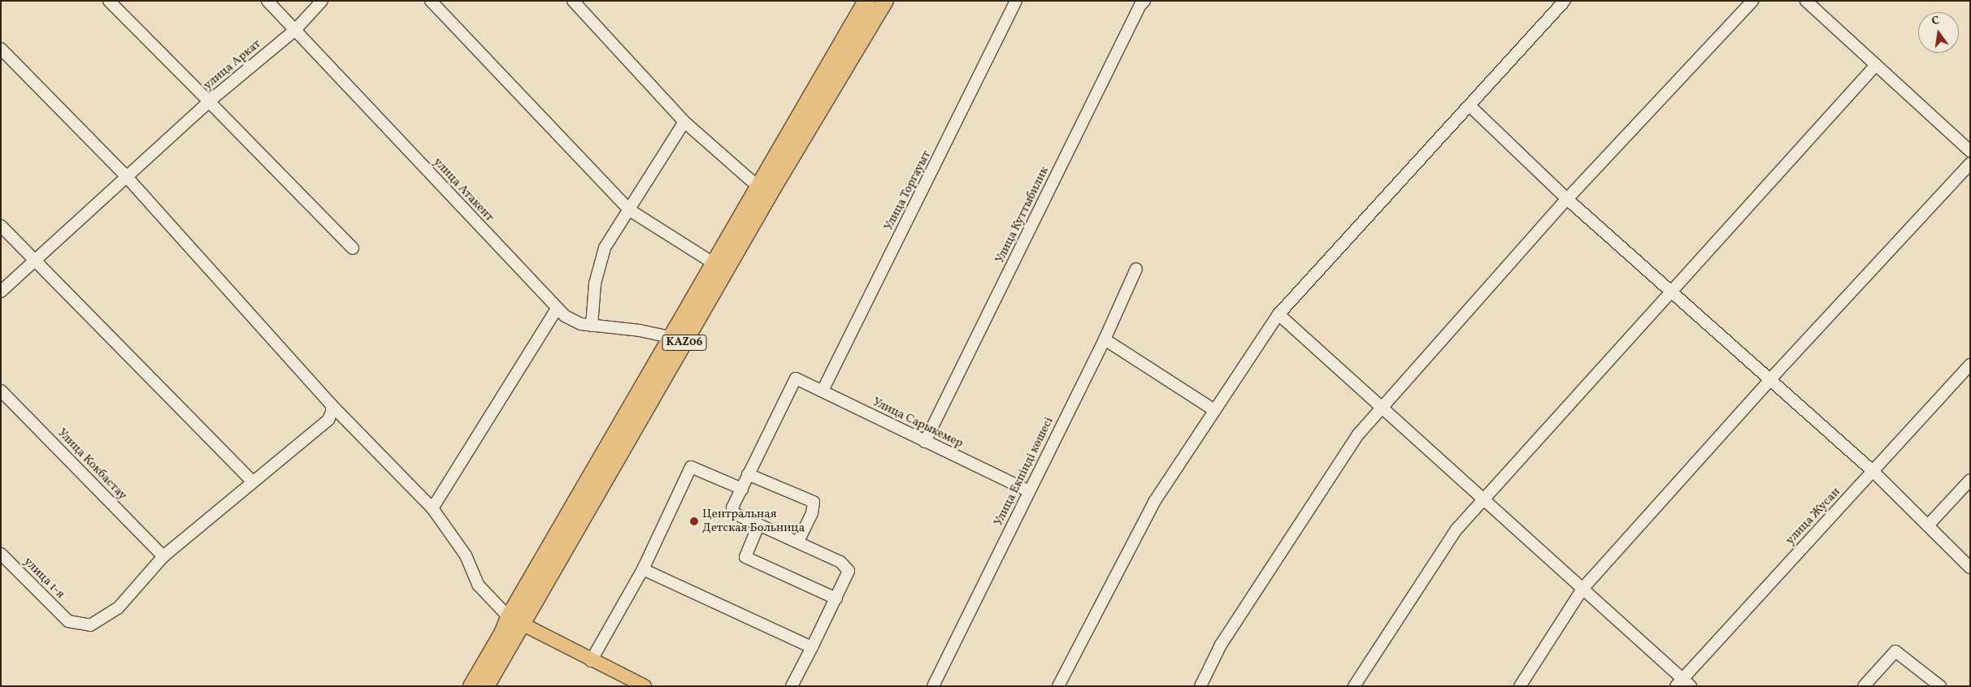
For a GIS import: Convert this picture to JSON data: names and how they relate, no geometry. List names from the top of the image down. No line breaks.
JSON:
{"streets":{"highway":["KАZ06"],"street":["улица Аркат","улица Атакент","Улица Торгауыт","Улица Куттыбилик","Улица Сарыкемер","Улица Кокбастау","Улица Екпінді көшесі","улица Жусан","улица 1-я"]},"crossings":[["улица Аркат","улица Атакент"],["улица Атакент","KАZ06"],["Улица Торгауыт","Улица Сарыкемер"],["Улица Куттыбилик","Улица Сарыкемер"],["Улица Сарыкемер","Улица Екпінді көшесі"],["Улица Кокбастау","улица 1-я"]],"places":["Центральная Детская Больница"],"north":"top"}
